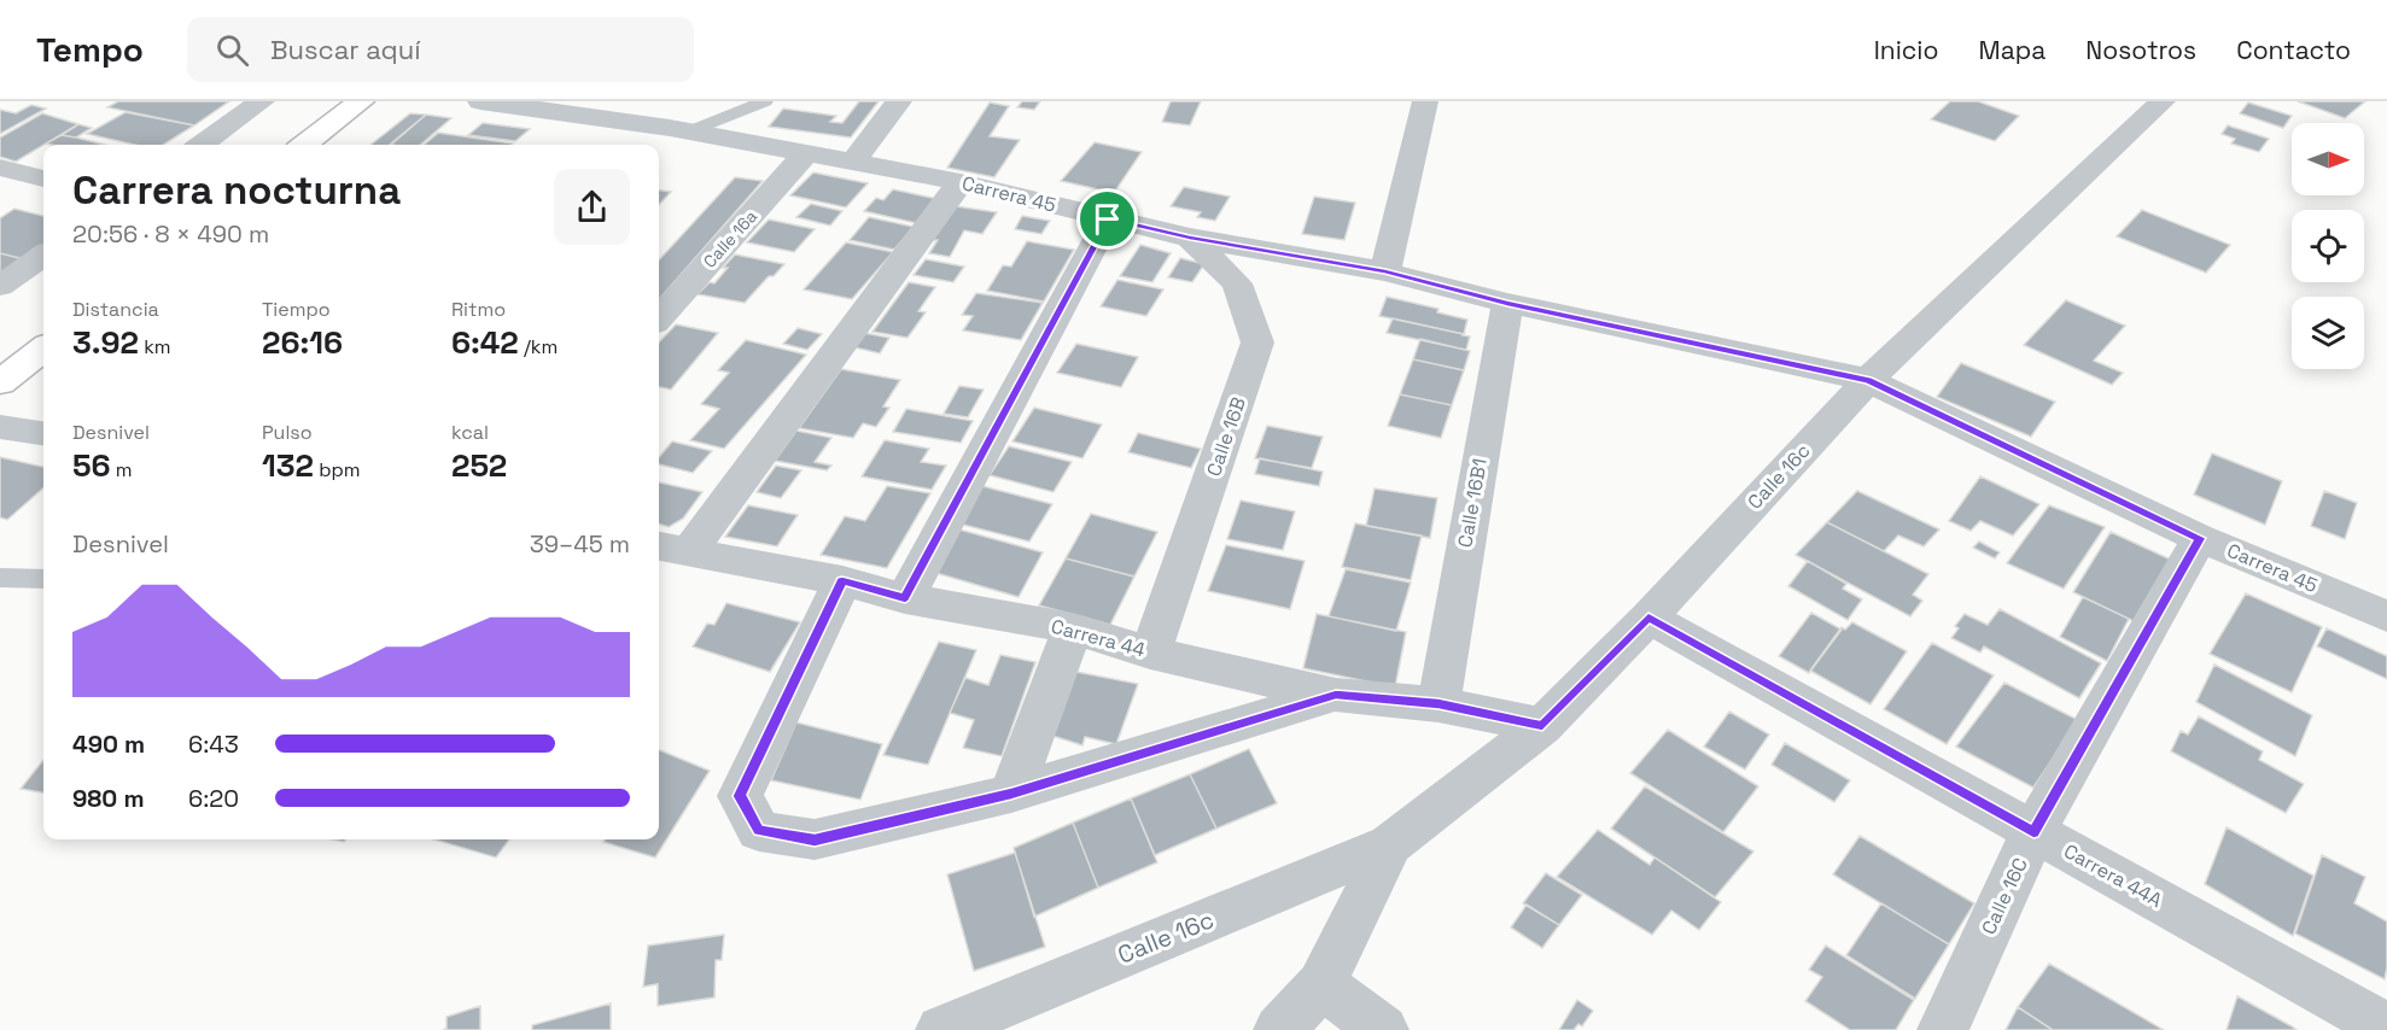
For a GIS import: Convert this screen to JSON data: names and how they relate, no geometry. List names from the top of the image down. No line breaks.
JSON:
{"streets":{"street":["Carrera 45","Calle 16a","Calle 16B","Calle 16c","Calle 16B1","Carrera 44","Carrera 44A","Calle 16C"]},"crossings":[["Carrera 45","Calle 16a"],["Carrera 45","Calle 16B"],["Carrera 45","Calle 16c"],["Carrera 45","Calle 16B1"],["Carrera 45","Calle 16C"],["Calle 16B","Carrera 44"],["Calle 16c","Carrera 44"],["Calle 16c","Carrera 44A"],["Calle 16B1","Carrera 44"],["Carrera 44A","Calle 16C"]],"north":"right","page":{"header":"Tempo","search":"Buscar aquí","nav":["Inicio","Mapa","Nosotros","Contacto"],"heading":["Carrera nocturna","20:56 · 8 × 490 m"],"stats":[["Distancia","3.92 km"],["Tiempo","26:16"],["Ritmo","6:42 /km"],["Desnivel","56 m"],["Pulso","132 bpm"],["kcal","252"]],"chart":["Desnivel","39–45 m"],"list":[{"name":"490 m","note":"6:43"},{"name":"980 m","note":"6:20"}]}}
